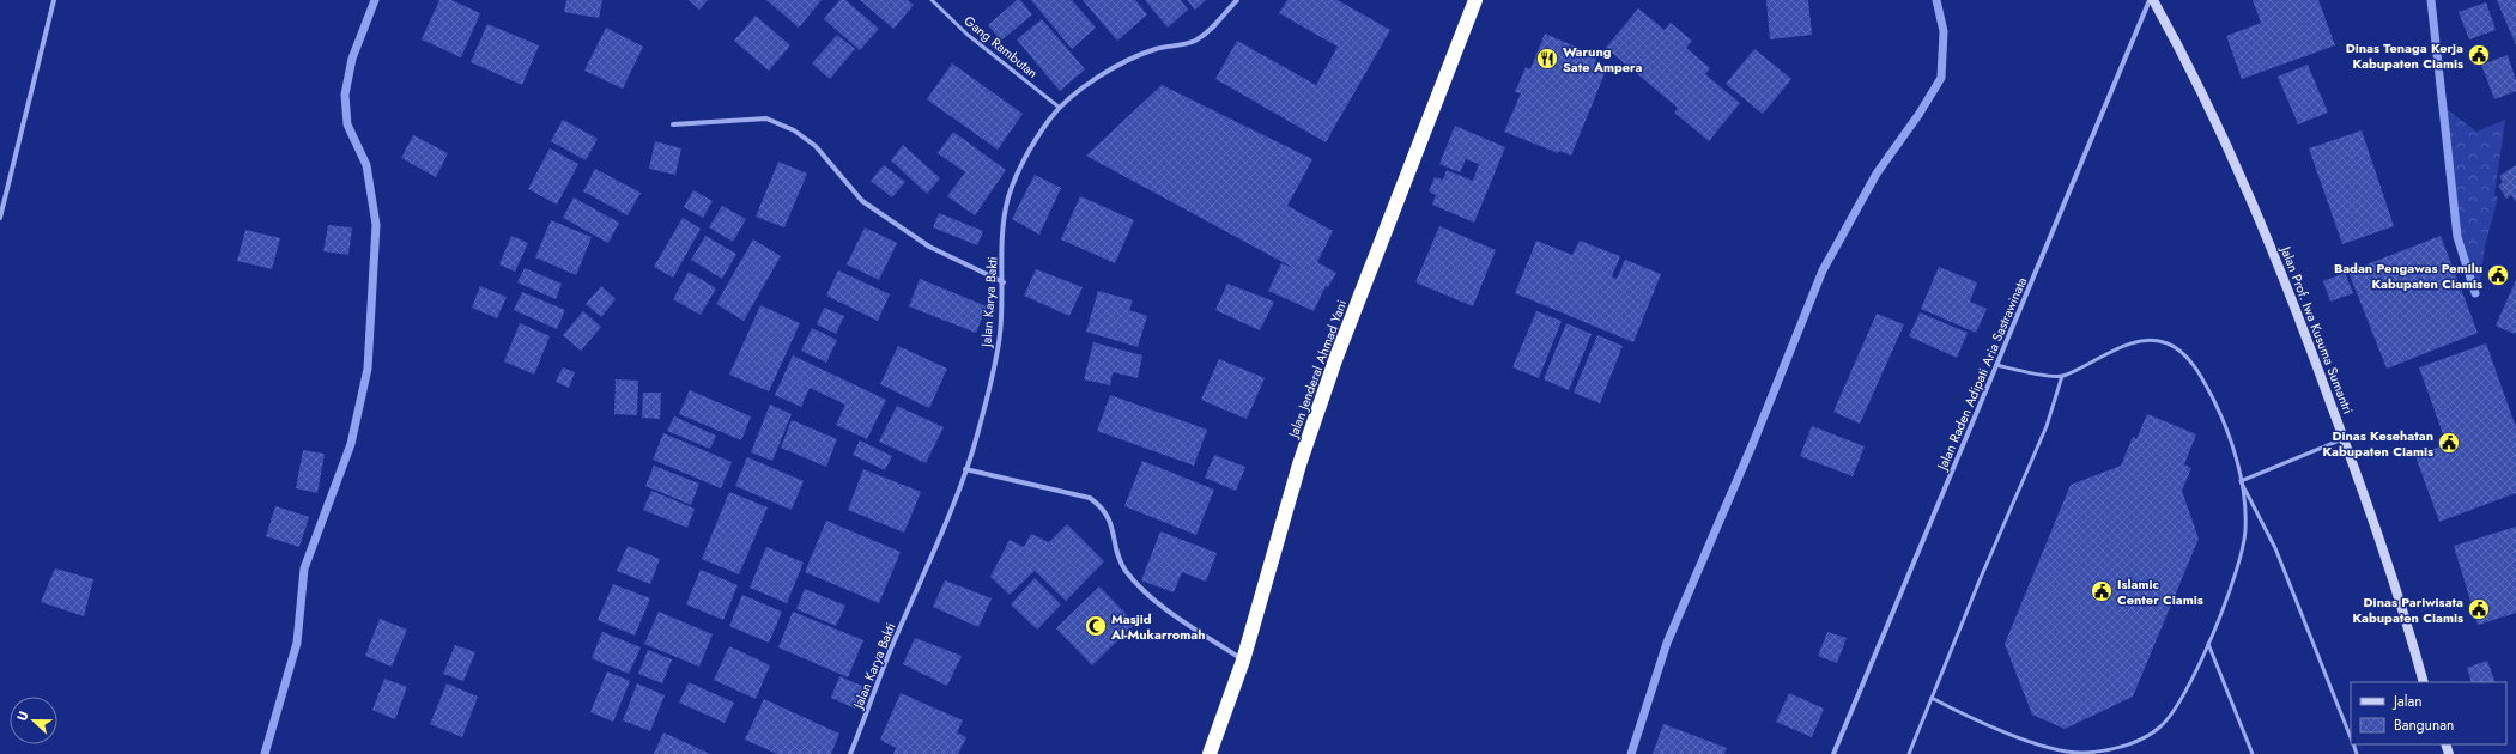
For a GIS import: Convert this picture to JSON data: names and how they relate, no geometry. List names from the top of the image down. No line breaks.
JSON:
{"streets":{"highway":["Jalan Jenderal Ahmad Yani"],"main road":["Jalan Prof. Iwa Kusuma Sumantri"],"street":["Jalan Karya Bakti","Jalan Raden Adipati Aria Sastrawinata"],"lane":["Gang Rambutan"]},"crossings":[["Gang Rambutan","Jalan Karya Bakti"]],"places":{"public building":["Dinas Tenaga Kerja Kabupaten Ciamis","Badan Pengawas Pemilu Kabupaten Ciamis","Dinas Kesehatan Kabupaten Ciamis","Islamic Center Ciamis","Dinas Pariwisata Kabupaten Ciamis"],"restaurant":["Warung Sate Ampera"],"mosque":["Masjid Al-Mukarromah"]},"legend":["Jalan","Bangunan"],"north":"left"}
